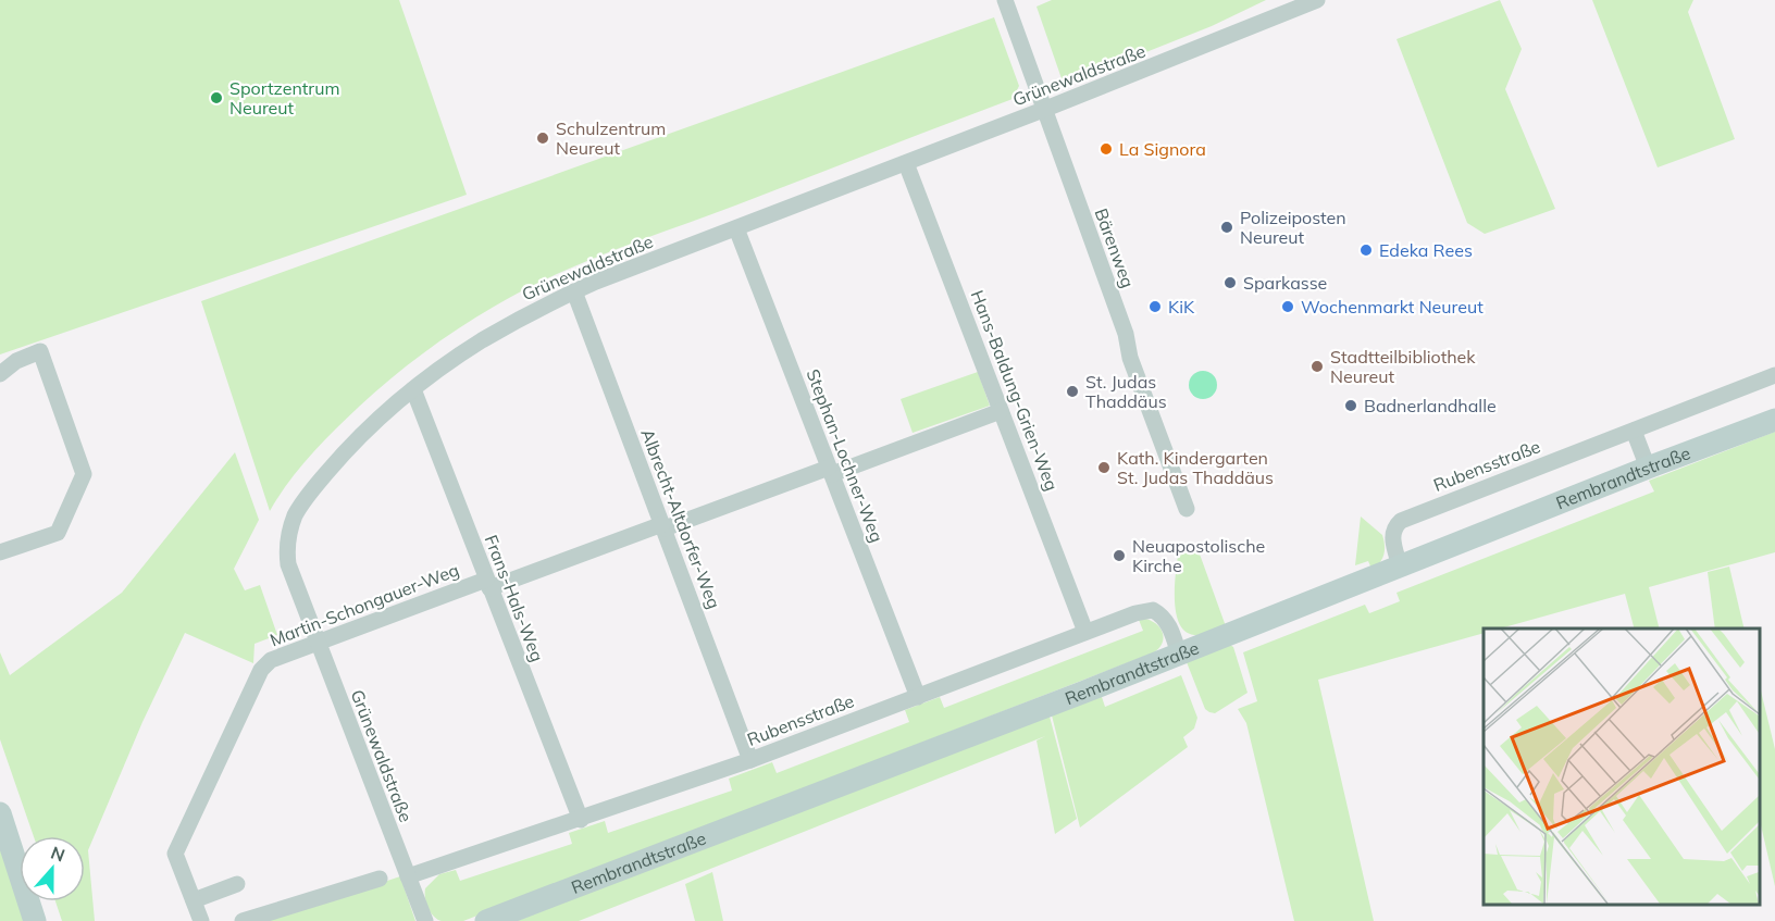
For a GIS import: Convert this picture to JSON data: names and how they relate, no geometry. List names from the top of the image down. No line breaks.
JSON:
{"streets":{"street":["Grünewaldstraße","Bärenweg","Hans-Baldung-Grien-Weg","Stephan-Lochner-Weg","Rubensstraße","Rembrandtstraße","Albrecht-Altdorfer-Weg","Frans-Hals-Weg","Martin-Schongauer-Weg"]},"crossings":[["Grünewaldstraße","Bärenweg"],["Grünewaldstraße","Hans-Baldung-Grien-Weg"],["Grünewaldstraße","Stephan-Lochner-Weg"],["Grünewaldstraße","Rubensstraße"],["Grünewaldstraße","Albrecht-Altdorfer-Weg"],["Grünewaldstraße","Frans-Hals-Weg"],["Grünewaldstraße","Martin-Schongauer-Weg"],["Hans-Baldung-Grien-Weg","Rubensstraße"],["Hans-Baldung-Grien-Weg","Martin-Schongauer-Weg"],["Stephan-Lochner-Weg","Rubensstraße"],["Stephan-Lochner-Weg","Martin-Schongauer-Weg"],["Rubensstraße","Rembrandtstraße"],["Rubensstraße","Albrecht-Altdorfer-Weg"],["Rubensstraße","Frans-Hals-Weg"],["Albrecht-Altdorfer-Weg","Martin-Schongauer-Weg"],["Frans-Hals-Weg","Martin-Schongauer-Weg"]],"places":["Sportzentrum Neureut","Schulzentrum Neureut","La Signora","Polizeiposten Neureut","Edeka Rees","Sparkasse","KiK","Wochenmarkt Neureut","Stadtteilbibliothek Neureut","St. Judas Thaddäus","Badnerlandhalle","Kath. Kindergarten St. Judas Thaddäus","Neuapostolische Kirche"],"north":"top"}
